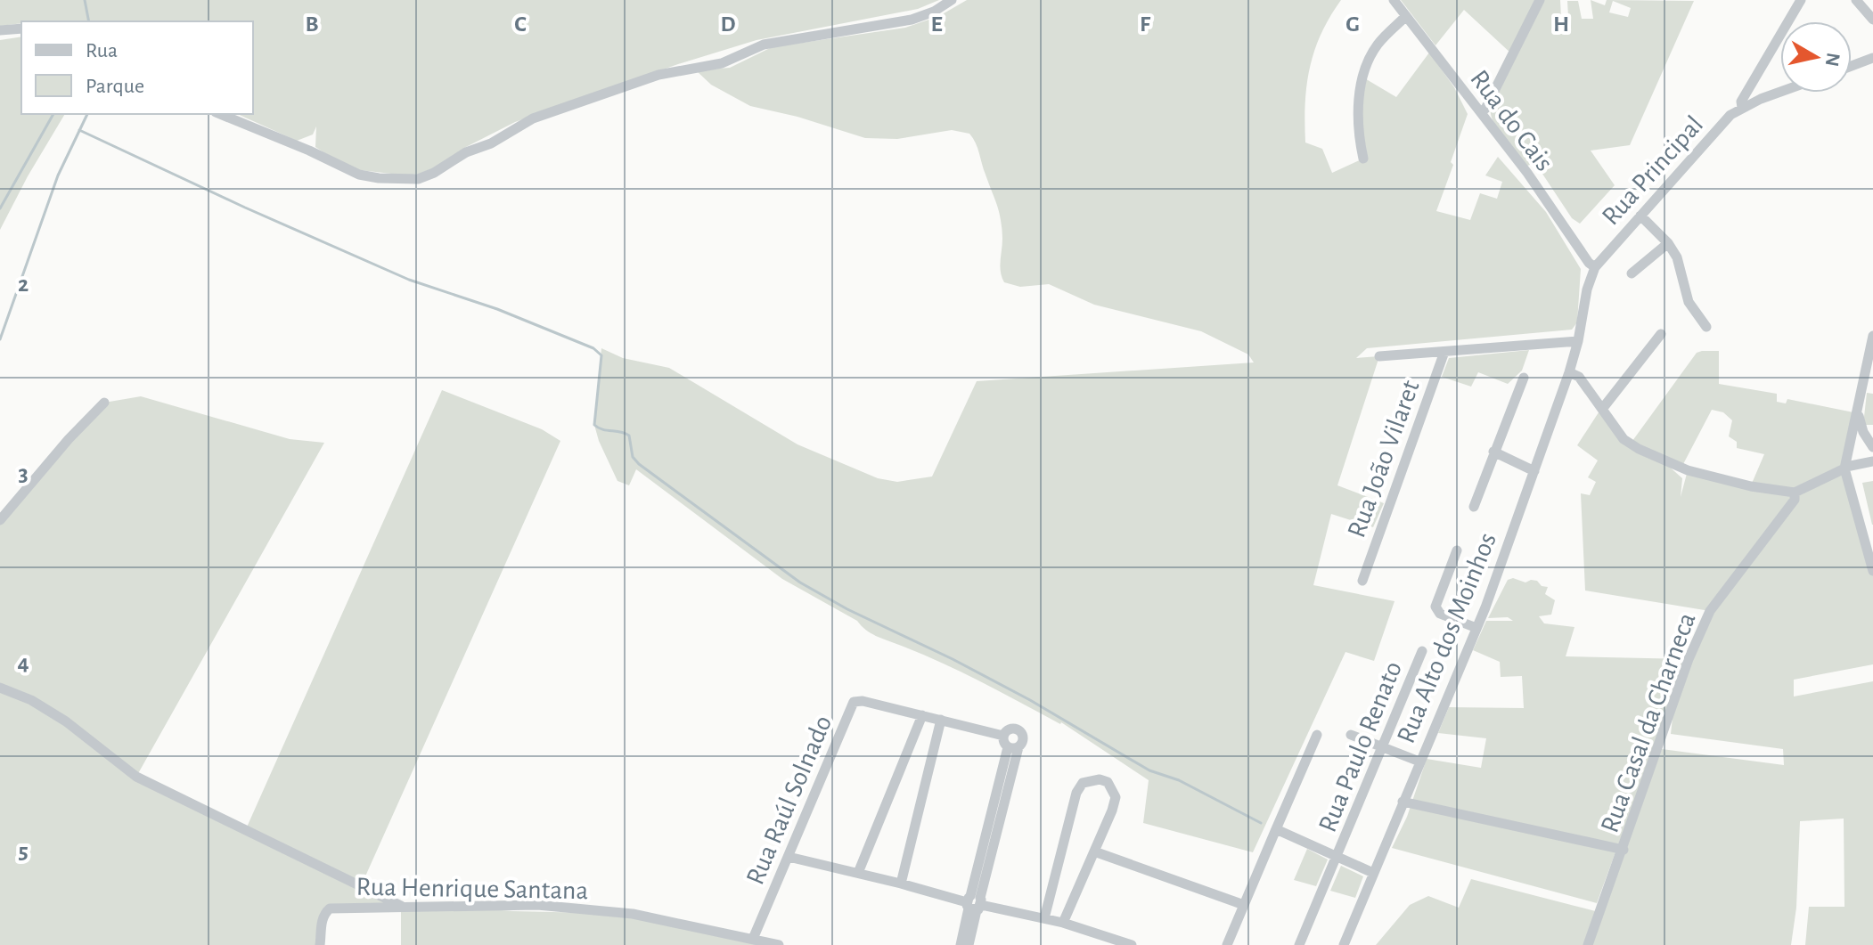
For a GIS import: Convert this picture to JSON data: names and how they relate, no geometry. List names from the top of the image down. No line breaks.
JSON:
{"streets":{"street":["Rua do Cais","Rua Principal","Rua João Vilaret","Rua Alto dos Moinhos","Rua Casal da Charneca","Rua Paulo Renato","Rua Raúl Solnado","Rua Henrique Santana"]},"crossings":[["Rua do Cais","Rua Principal"],["Rua Principal","Rua Alto dos Moinhos"],["Rua Raúl Solnado","Rua Henrique Santana"]],"legend":["Rua","Parque"],"north":"right","grid":{"columns":["B","C","D","E","F","G","H"],"rows":["2","3","4","5"]}}
